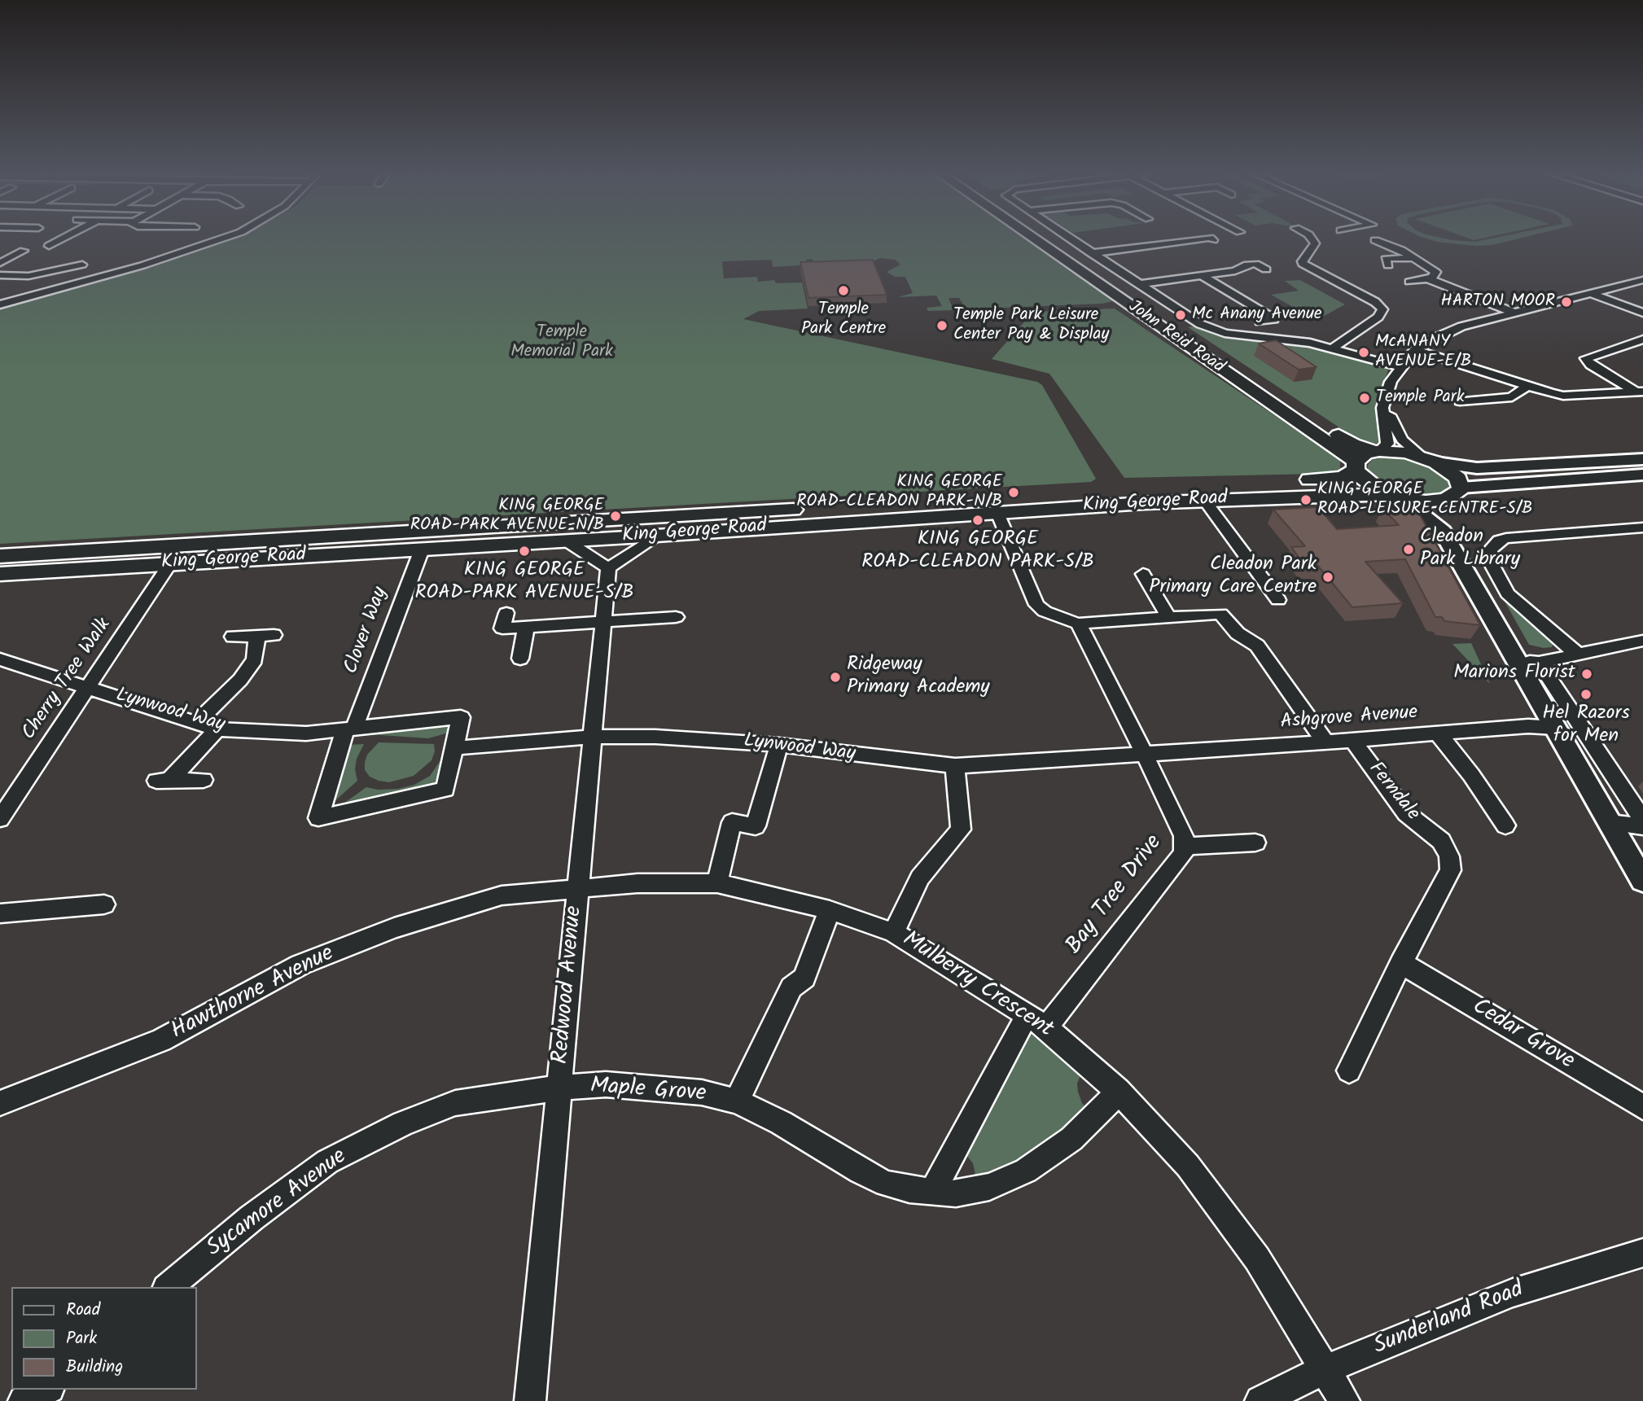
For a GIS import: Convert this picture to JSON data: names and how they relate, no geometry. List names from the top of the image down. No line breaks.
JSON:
{"streets":{"highway":["John Reid Road","King George Road"],"street":["Clover Way","Cherry Tree Walk","Lynwood Way","Ashgrove Avenue","Ferndale","Bay Tree Drive","Redwood Avenue","Mulberry Crescent","Hawthorne Avenue","Cedar Grove","Maple Grove","Sycamore Avenue","Sunderland Road"]},"crossings":[["John Reid Road","King George Road"],["King George Road","Clover Way"],["King George Road","Cherry Tree Walk"],["Clover Way","Lynwood Way"],["Cherry Tree Walk","Lynwood Way"],["Lynwood Way","Ashgrove Avenue"],["Lynwood Way","Bay Tree Drive"],["Lynwood Way","Redwood Avenue"],["Ashgrove Avenue","Ferndale"],["Ashgrove Avenue","Bay Tree Drive"],["Ferndale","Cedar Grove"],["Bay Tree Drive","Mulberry Crescent"],["Bay Tree Drive","Maple Grove"],["Redwood Avenue","Mulberry Crescent"],["Redwood Avenue","Hawthorne Avenue"],["Redwood Avenue","Maple Grove"],["Redwood Avenue","Sycamore Avenue"],["Mulberry Crescent","Hawthorne Avenue"],["Mulberry Crescent","Sunderland Road"],["Maple Grove","Sycamore Avenue"]],"parks":["Temple Memorial Park"],"places":["Temple Park Centre","HARTON MOOR","Mc Anany Avenue","Temple Park Leisure Center Pay & Display","McANANY AVENUE-E/B","Temple Park","KING GEORGE ROAD-CLEADON PARK-N/B","KING GEORGE ROAD-LEISURE CENTRE-S/B","KING GEORGE ROAD-PARK AVENUE-N/B","KING GEORGE ROAD-CLEADON PARK-S/B","Cleadon Park Library","KING GEORGE ROAD-PARK AVENUE-S/B","Cleadon Park Primary Care Centre","Marions Florist","Ridgeway Primary Academy","Hel Razors for Men"],"legend":["Road","Park","Building"]}
